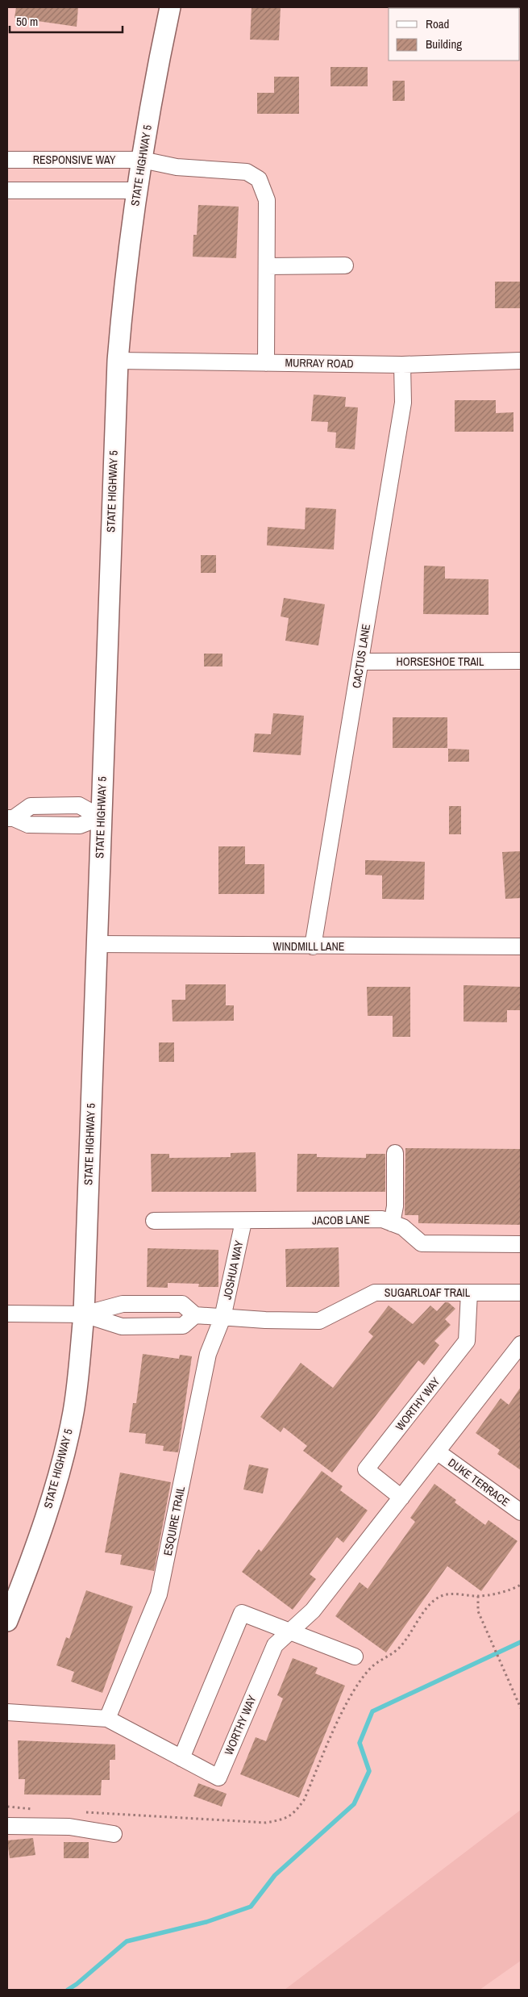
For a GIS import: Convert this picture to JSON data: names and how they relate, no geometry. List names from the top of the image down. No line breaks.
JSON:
{"streets":{"main road":["STATE HIGHWAY 5"],"street":["RESPONSIVE WAY","MURRAY ROAD","CACTUS LANE","HORSESHOE TRAIL","WINDMILL LANE","JACOB LANE","JOSHUA WAY","SUGARLOAF TRAIL","WORTHY WAY","DUKE TERRACE","ESQUIRE TRAIL"]},"crossings":[["RESPONSIVE WAY","STATE HIGHWAY 5"],["RESPONSIVE WAY","MURRAY ROAD"],["STATE HIGHWAY 5","MURRAY ROAD"],["STATE HIGHWAY 5","WINDMILL LANE"],["MURRAY ROAD","CACTUS LANE"],["CACTUS LANE","HORSESHOE TRAIL"],["CACTUS LANE","WINDMILL LANE"],["JACOB LANE","JOSHUA WAY"],["JOSHUA WAY","SUGARLOAF TRAIL"],["JOSHUA WAY","ESQUIRE TRAIL"],["SUGARLOAF TRAIL","WORTHY WAY"],["SUGARLOAF TRAIL","ESQUIRE TRAIL"],["WORTHY WAY","DUKE TERRACE"],["WORTHY WAY","ESQUIRE TRAIL"]],"legend":["Road","Building"],"scale_bar":"50 m"}
